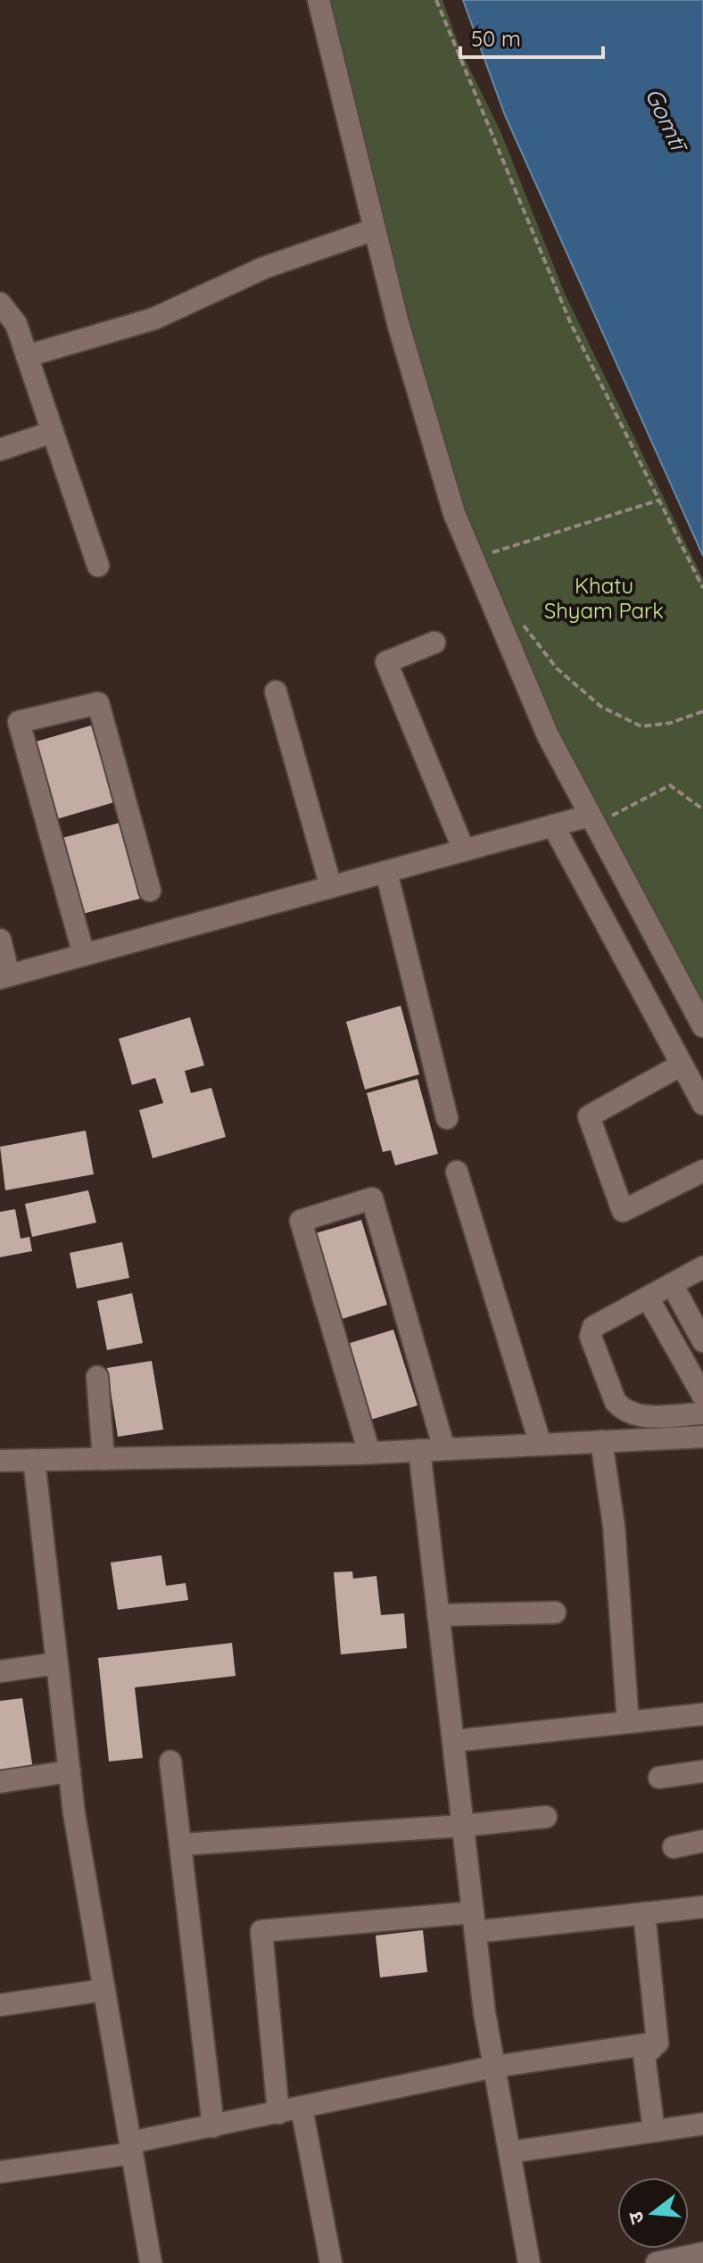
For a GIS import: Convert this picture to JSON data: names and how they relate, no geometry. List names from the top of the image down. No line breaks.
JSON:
{"water":["Gomtī"],"parks":["Khatu Shyam Park"],"scale_bar":"50 m","north":"left"}
